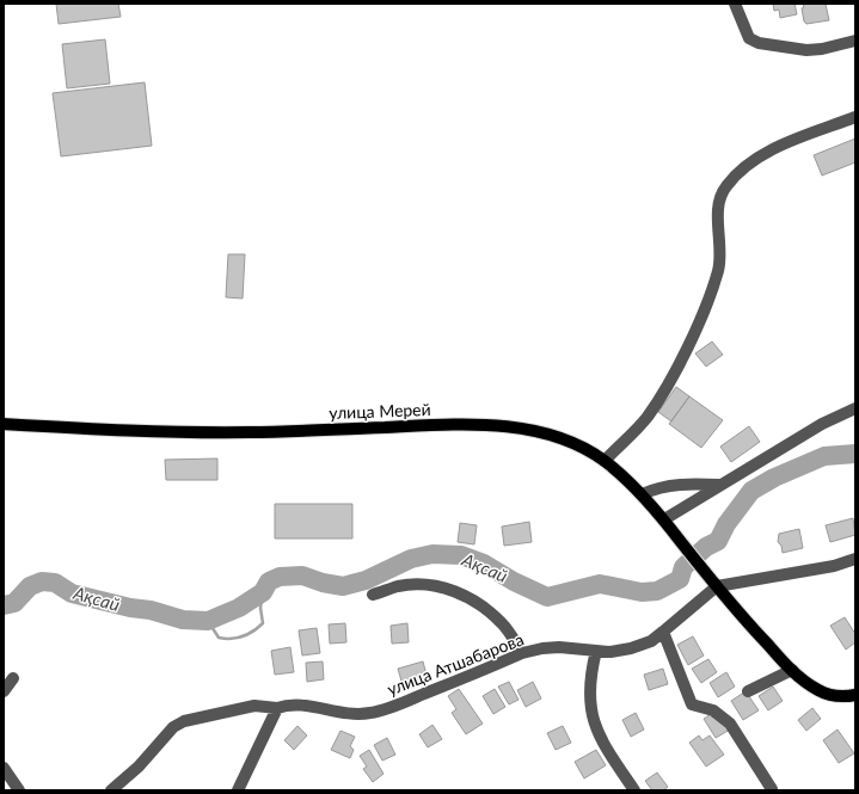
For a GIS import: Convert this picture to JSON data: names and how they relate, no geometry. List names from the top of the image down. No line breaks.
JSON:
{"streets":{"main road":["улица Мерей"],"street":["улица Атшабарова"]},"crossings":[["улица Мерей","улица Атшабарова"]],"water":["Ақсай"]}
